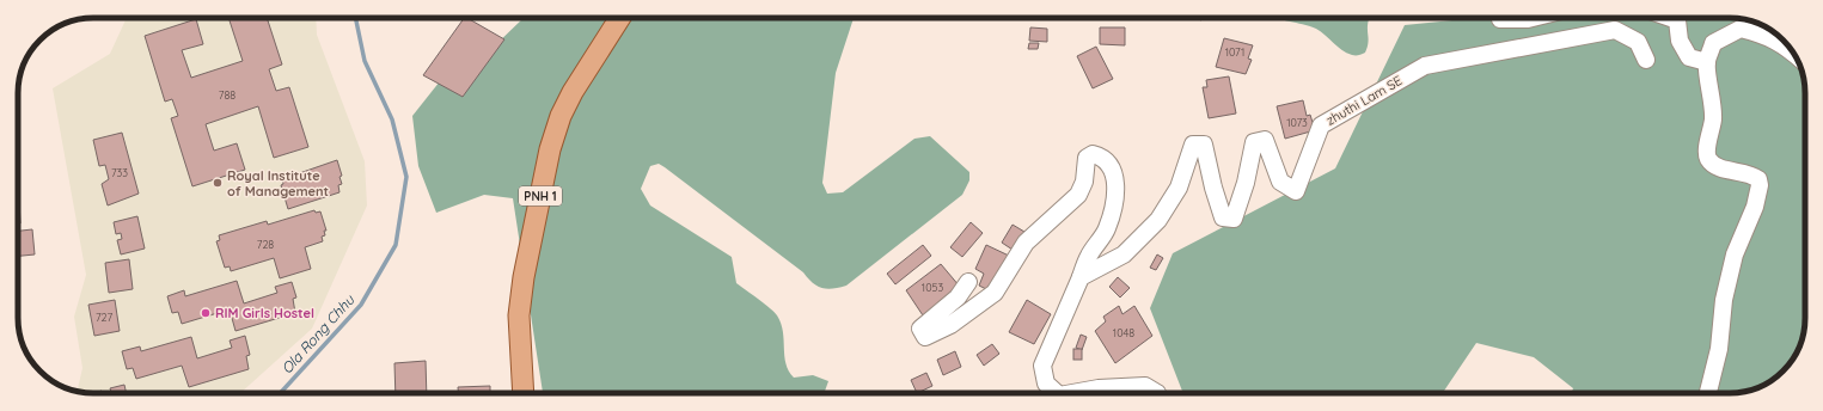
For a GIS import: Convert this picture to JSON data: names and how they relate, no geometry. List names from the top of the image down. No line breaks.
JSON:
{"streets":{"main road":["PNH 1"],"street":["zhuthi Lam SE"]},"water":["Ola Rong Chhu"],"places":["Royal Institute of Management","RIM Girls Hostel"],"house_numbers":["1071","788","1073","733","728","1053","727","1048"]}
